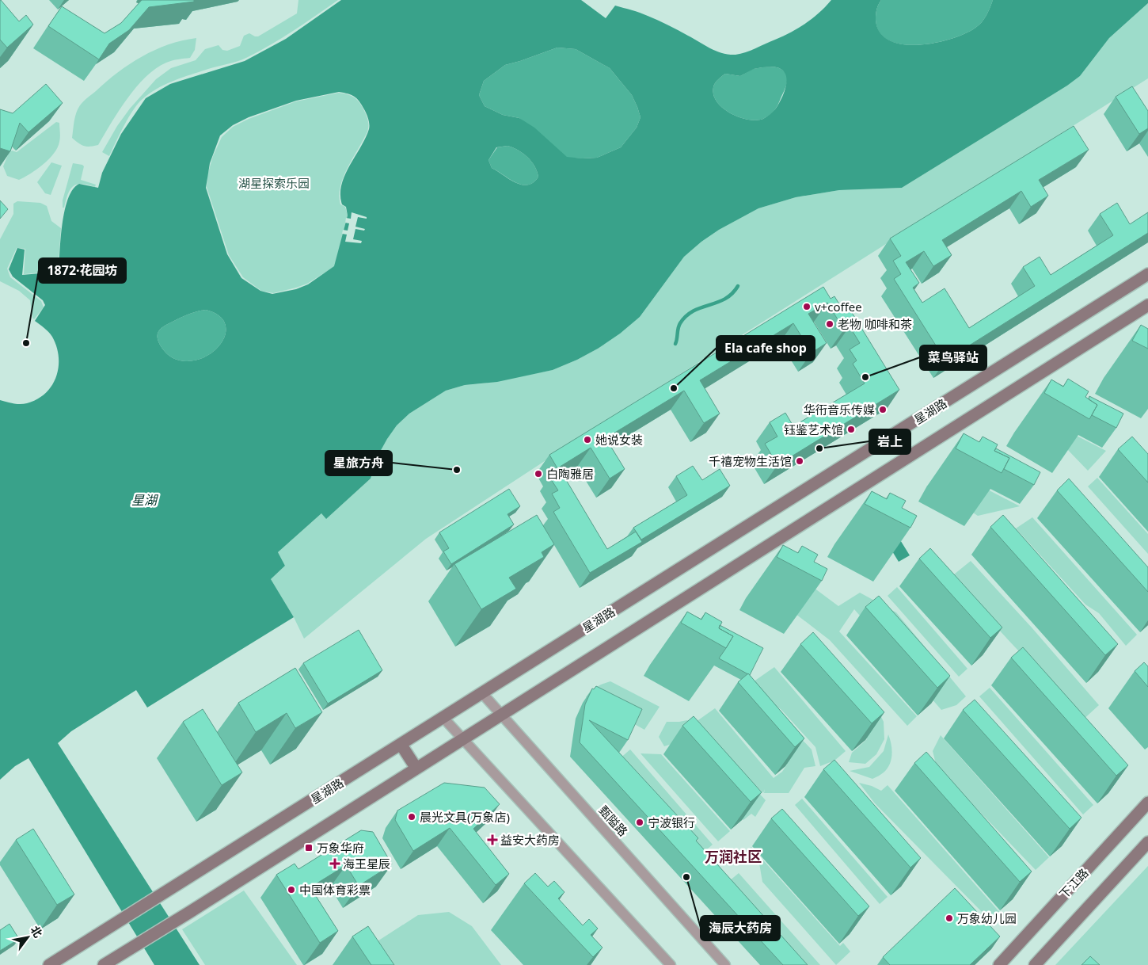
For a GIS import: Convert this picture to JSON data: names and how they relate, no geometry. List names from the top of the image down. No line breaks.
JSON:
{"streets":{"street":["星湖路","甄隘路","下江路"]},"crossings":[["星湖路","甄隘路"]],"districts":["万润社区"],"water":["星湖"],"parks":["湖星探索乐园"],"places":{"other":["v+coffee","老物 咖啡和茶","1872·花园坊","菜鸟驿站","Ela cafe shop","华衎音乐传媒","钰鉴艺术馆","她说女装","岩上","千禧宠物生活馆","星旅方舟","白陶雅居","晨光文具(万象店)","宁波银行","海辰大药房","中国体育彩票","万象幼儿园"],"health":["益安大药房","海王星辰"],"transit":["万象华府"]},"north":"top right"}
